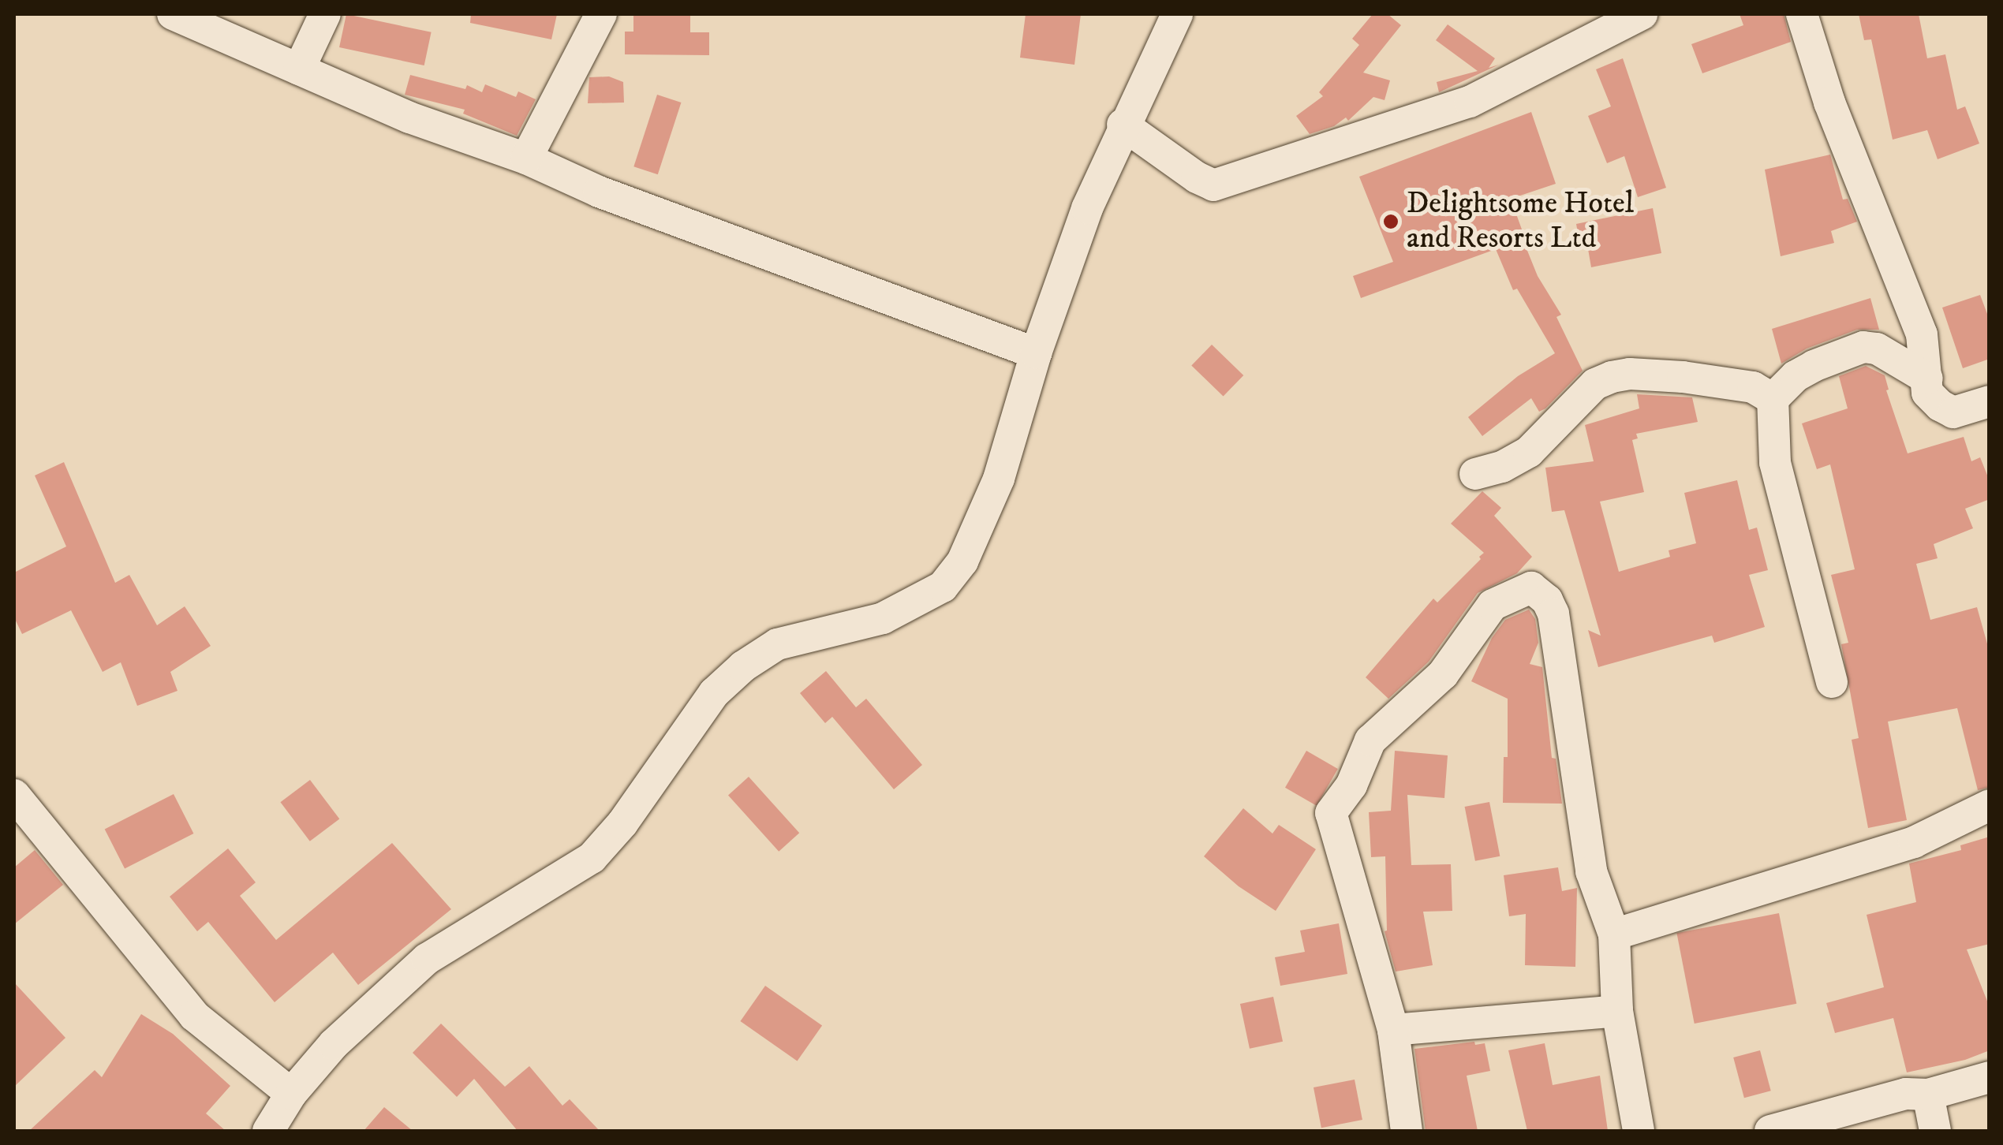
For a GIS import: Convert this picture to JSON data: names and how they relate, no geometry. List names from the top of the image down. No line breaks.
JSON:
{"places":["Delightsome Hotel and Resorts Ltd"]}
